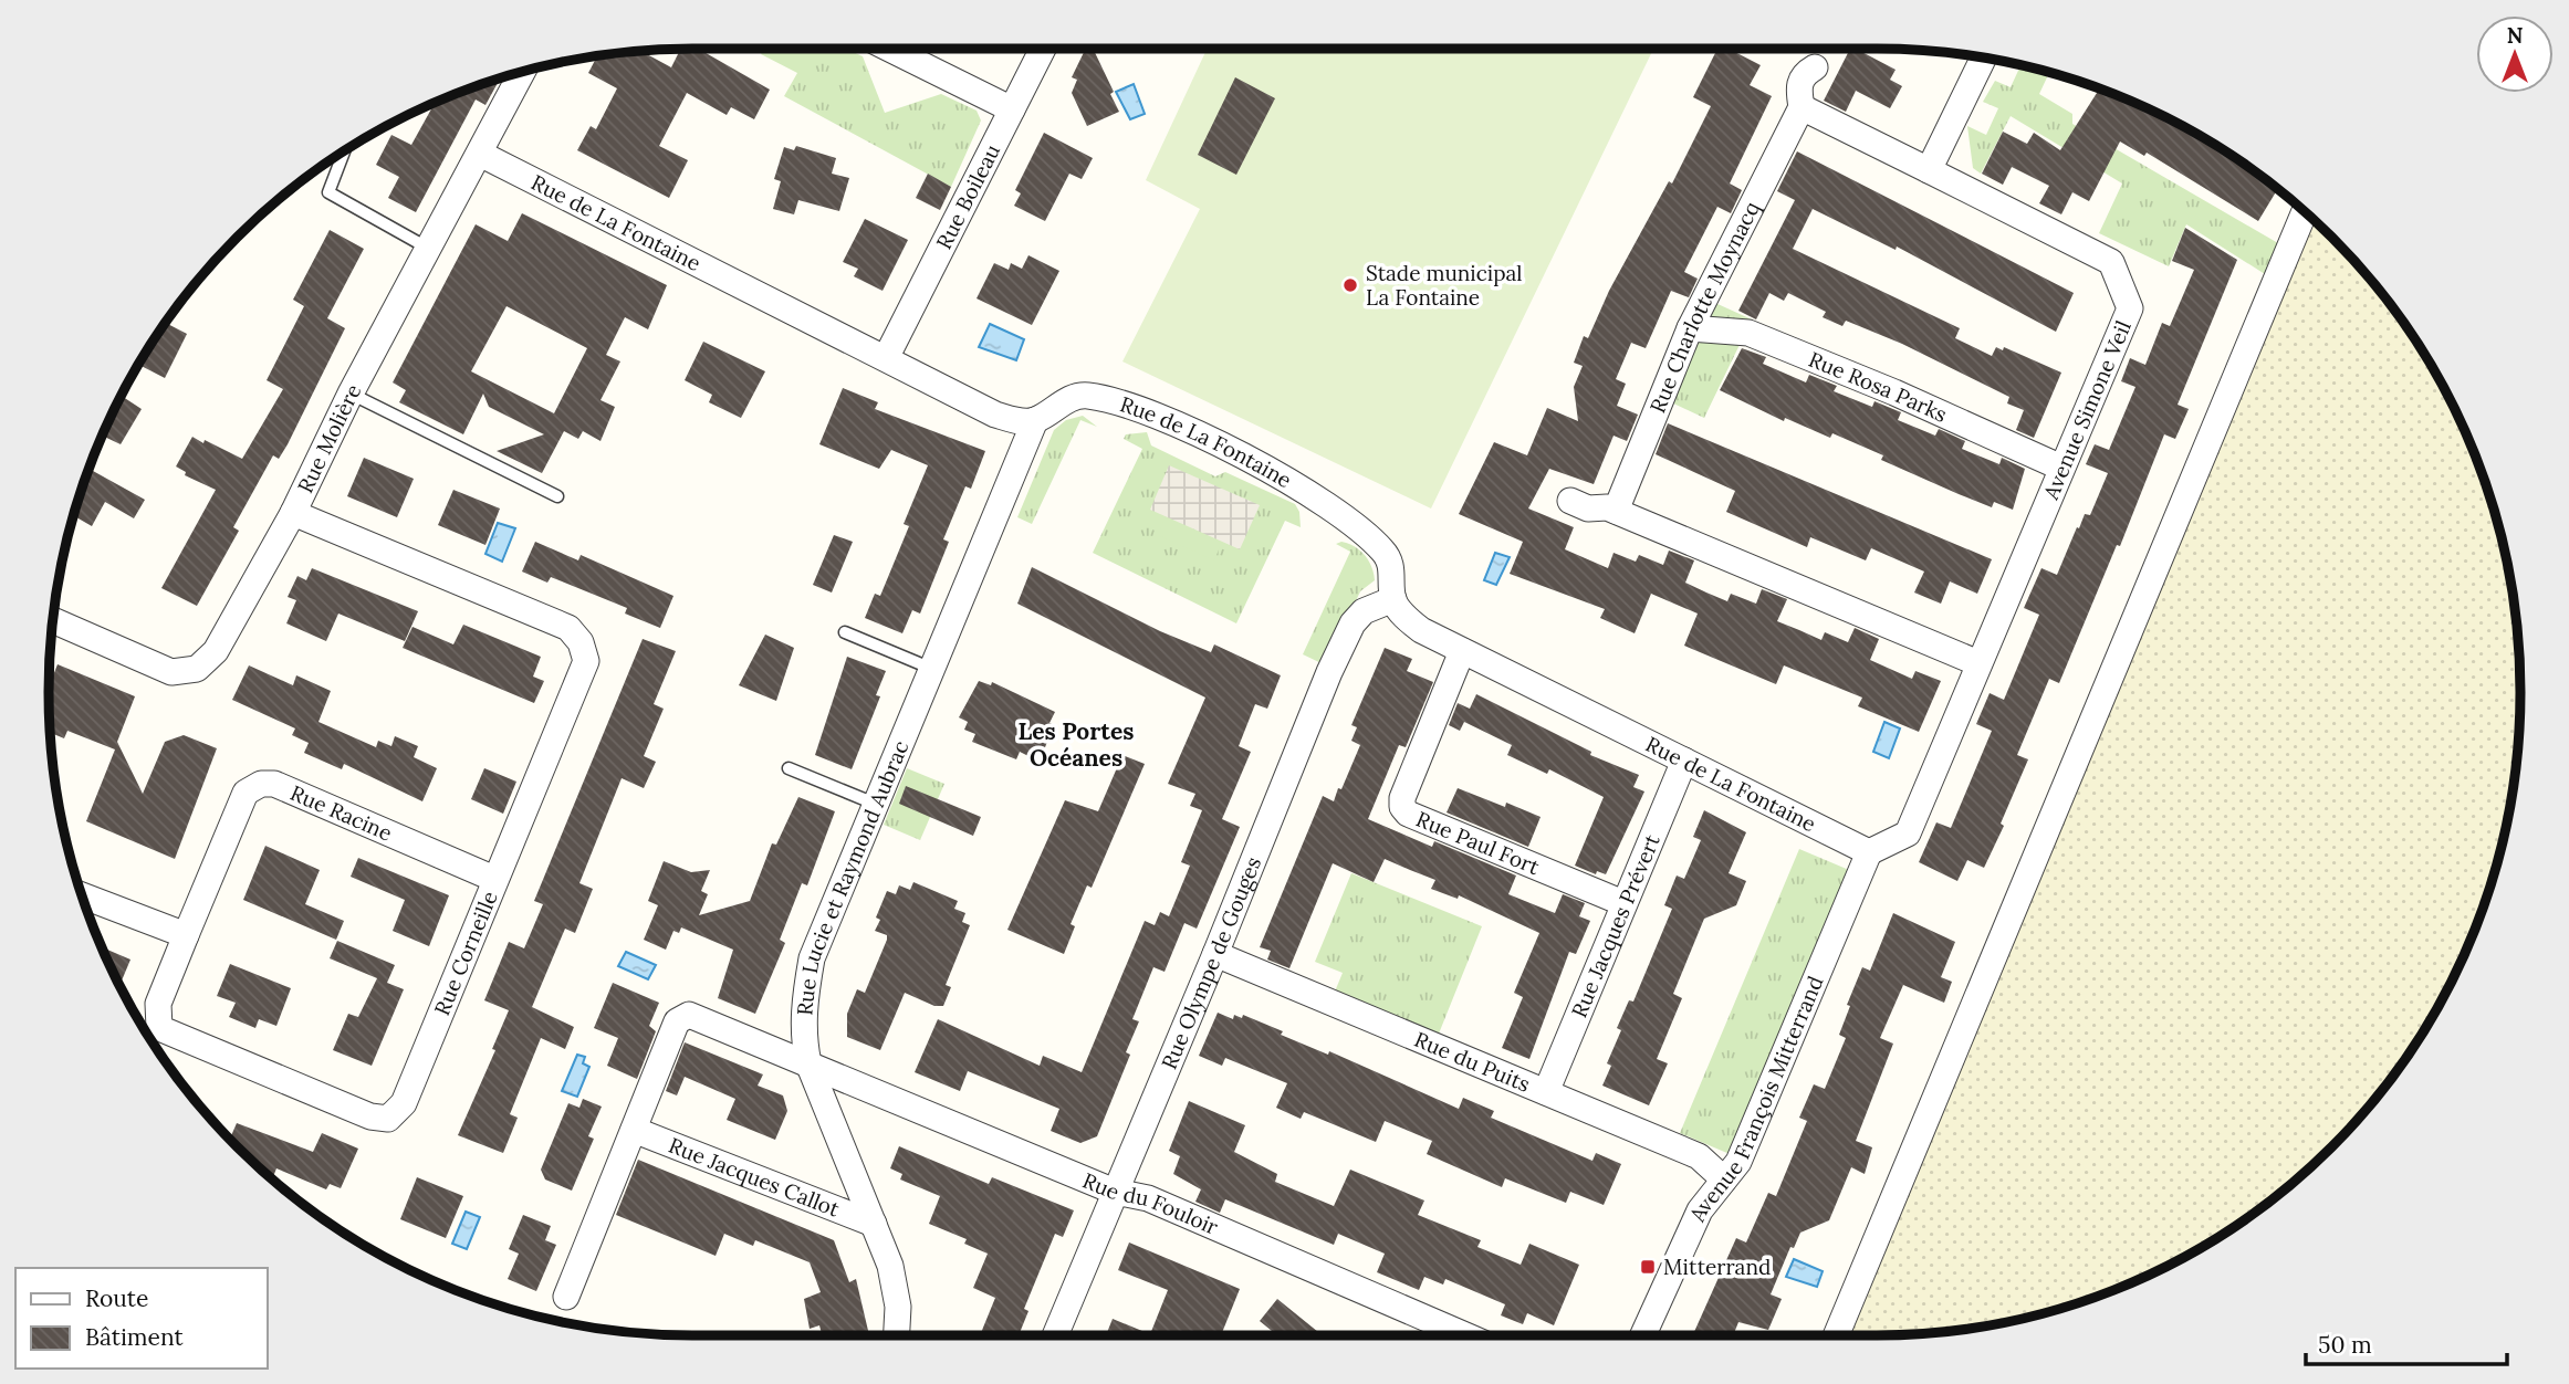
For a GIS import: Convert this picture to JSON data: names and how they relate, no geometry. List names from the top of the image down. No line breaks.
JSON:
{"streets":{"street":["Rue Boileau","Rue de La Fontaine","Rue Charlotte Moynacq","Rue Rosa Parks","Avenue Simone Veil","Rue Molière","Rue Racine","Rue Paul Fort","Rue Lucie et Raymond Aubrac","Rue Jacques Prévert","Rue Corneille","Rue Olympe de Gouges","Rue du Puits","Avenue François Mitterrand","Rue Jacques Callot","Rue du Fouloir"]},"crossings":[["Rue Boileau","Rue de La Fontaine"],["Rue de La Fontaine","Avenue Simone Veil"],["Rue de La Fontaine","Rue Molière"],["Rue de La Fontaine","Rue Paul Fort"],["Rue de La Fontaine","Rue Lucie et Raymond Aubrac"],["Rue de La Fontaine","Rue Jacques Prévert"],["Rue de La Fontaine","Rue Olympe de Gouges"],["Rue de La Fontaine","Avenue François Mitterrand"],["Rue Charlotte Moynacq","Rue Rosa Parks"],["Rue Rosa Parks","Avenue Simone Veil"],["Avenue Simone Veil","Avenue François Mitterrand"],["Rue Molière","Rue Corneille"],["Rue Racine","Rue Corneille"],["Rue Paul Fort","Rue Jacques Prévert"],["Rue Lucie et Raymond Aubrac","Rue Jacques Callot"],["Rue Lucie et Raymond Aubrac","Rue du Fouloir"],["Rue Jacques Prévert","Rue du Puits"],["Rue Olympe de Gouges","Rue du Puits"],["Rue Olympe de Gouges","Rue du Fouloir"],["Rue du Puits","Avenue François Mitterrand"]],"districts":["Les Portes Océanes"],"places":{"other":["Stade municipal La Fontaine"],"transit":["Mitterrand"]},"legend":["Route","Bâtiment"],"scale_bar":"50 m","north":"top"}
